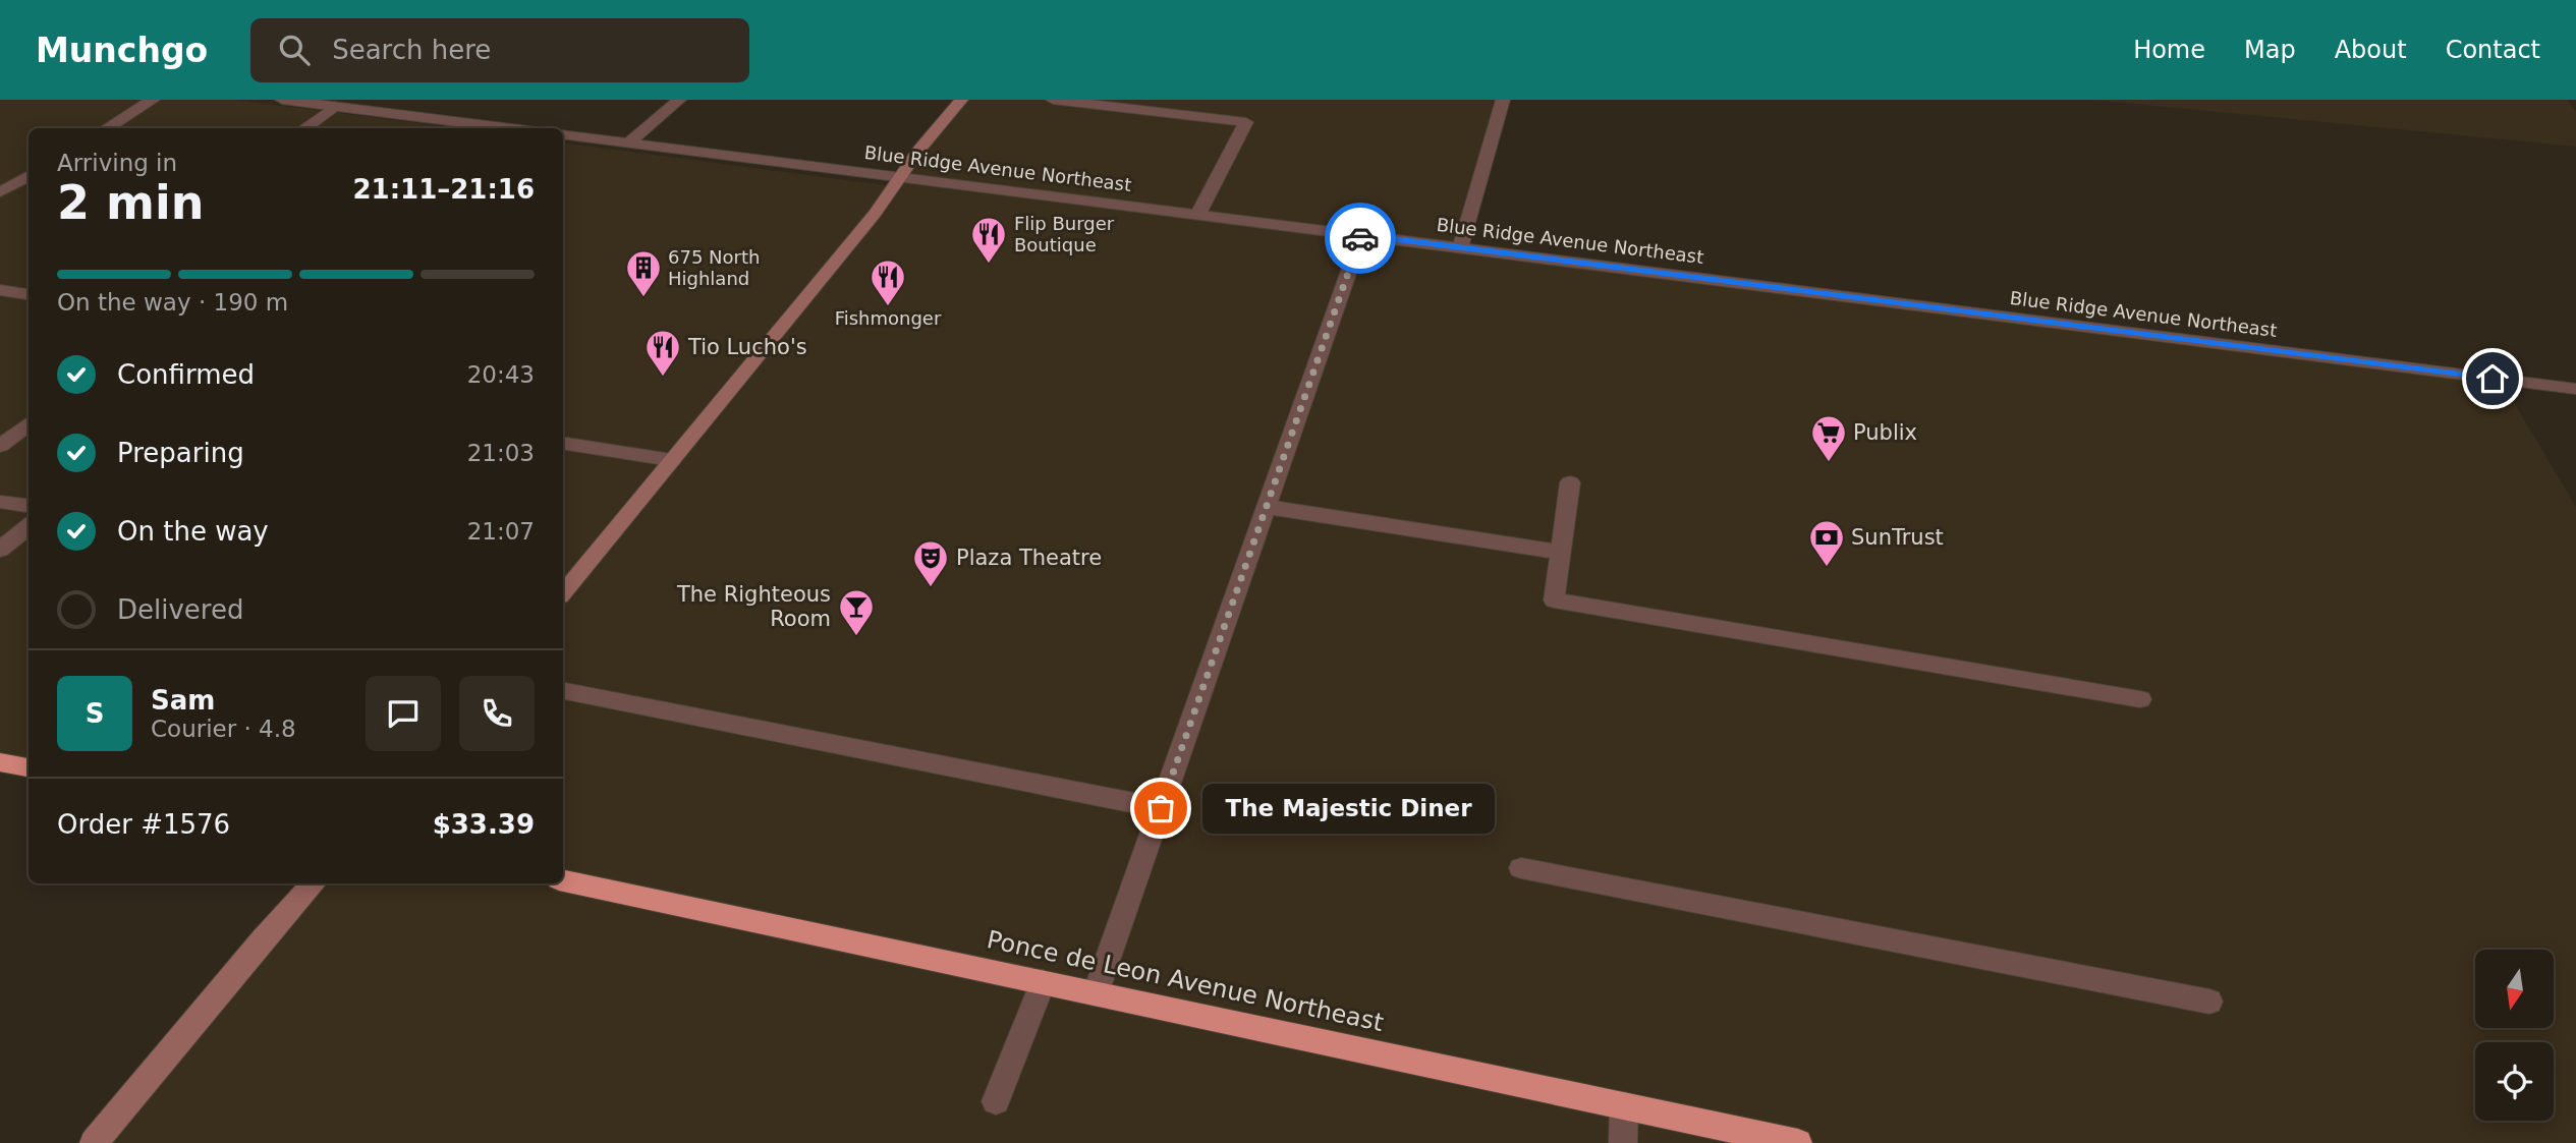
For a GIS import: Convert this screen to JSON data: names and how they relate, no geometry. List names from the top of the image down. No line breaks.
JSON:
{"streets":{"highway":["Ponce de Leon Avenue Northeast"],"street":["Blue Ridge Avenue Northeast"]},"places":{"restaurant":["Flip Burger Boutique","Fishmonger","Tio Lucho's"],"building":["675 North Highland"],"supermarket":["Publix"],"bank":["SunTrust"],"theatre":["Plaza Theatre"],"bar":["The Righteous Room"],"other":["The Majestic Diner"]},"north":"bottom","page":{"header":"Munchgo","search":"Search here","nav":["Home","Map","About","Contact"],"heading":["2 min","Arriving in","21:11–21:16"],"panel":["Sam","Courier · 4.8","Order #1576","$33.39"],"bar":"On the way · 190 m","list":[["Confirmed","20:43"],["Preparing","21:03"],["On the way","21:07"],"Delivered"],"round":"S","bubble":"The Majestic Diner"}}
